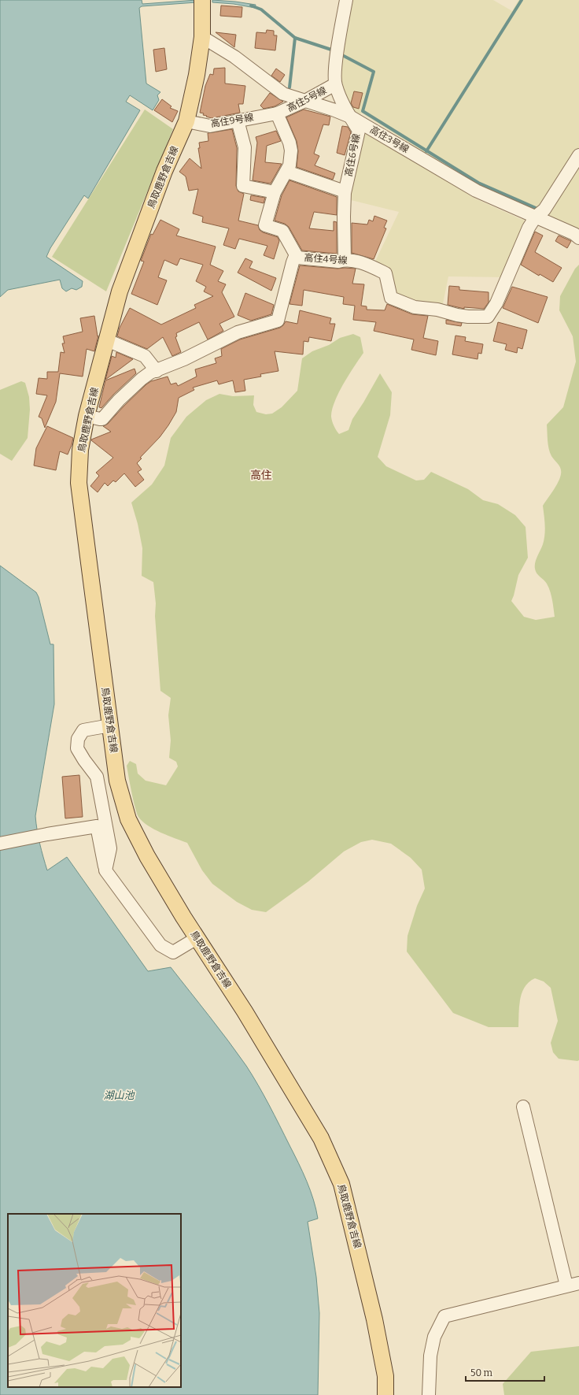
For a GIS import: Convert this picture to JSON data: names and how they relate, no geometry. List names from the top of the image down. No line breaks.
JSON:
{"streets":{"main road":["鳥取鹿野倉吉線"],"street":["高住5号線","高住9号線","高住3号線","高住6号線","高住4号線"]},"crossings":[["高住5号線","高住9号線"],["高住5号線","高住3号線"],["高住5号線","高住6号線"],["高住5号線","高住4号線"],["高住9号線","鳥取鹿野倉吉線"],["高住3号線","高住6号線"],["高住3号線","鳥取鹿野倉吉線"],["高住3号線","高住4号線"],["高住6号線","高住4号線"],["鳥取鹿野倉吉線","高住4号線"]],"districts":["高住"],"water":["湖山池"],"scale_bar":"50 m"}
